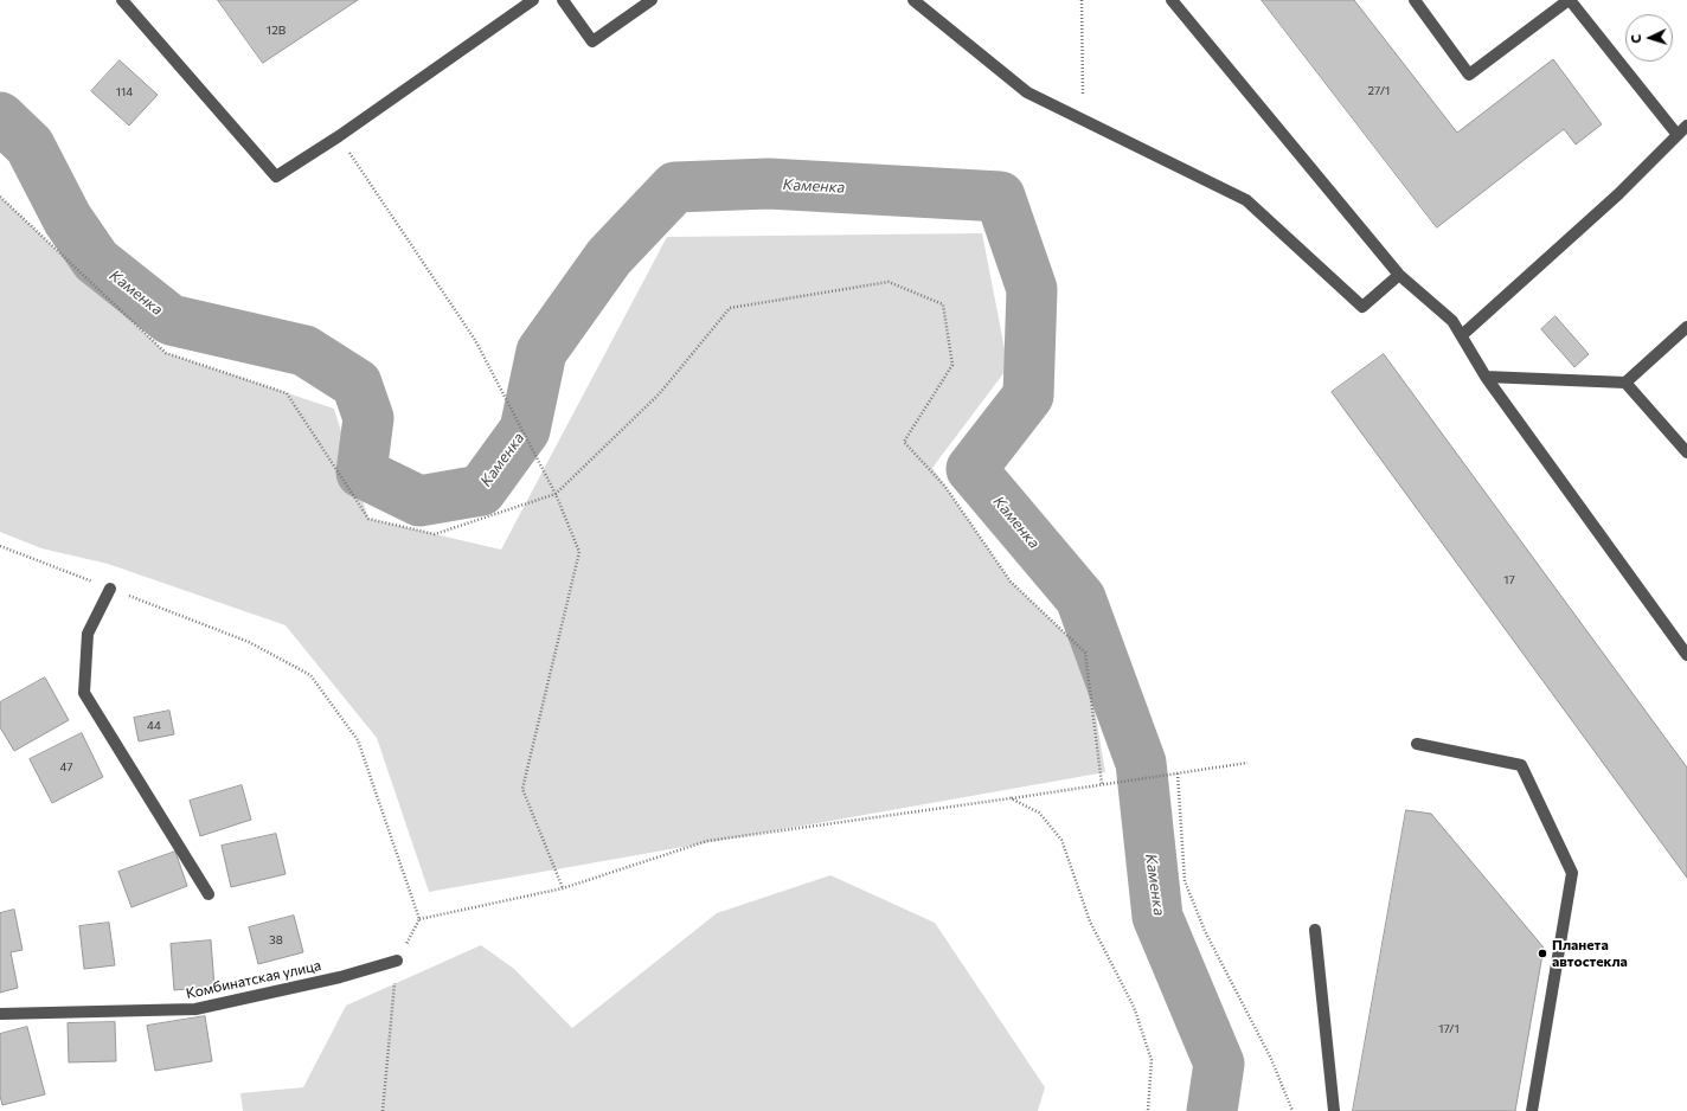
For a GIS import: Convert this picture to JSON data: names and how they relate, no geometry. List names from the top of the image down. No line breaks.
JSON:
{"streets":{"street":["Комбинатская улица"]},"water":["Каменка"],"places":["Планета автостекла"],"house_numbers":["12В","27/1","114","17","44","47","38","17/1"],"north":"left"}
